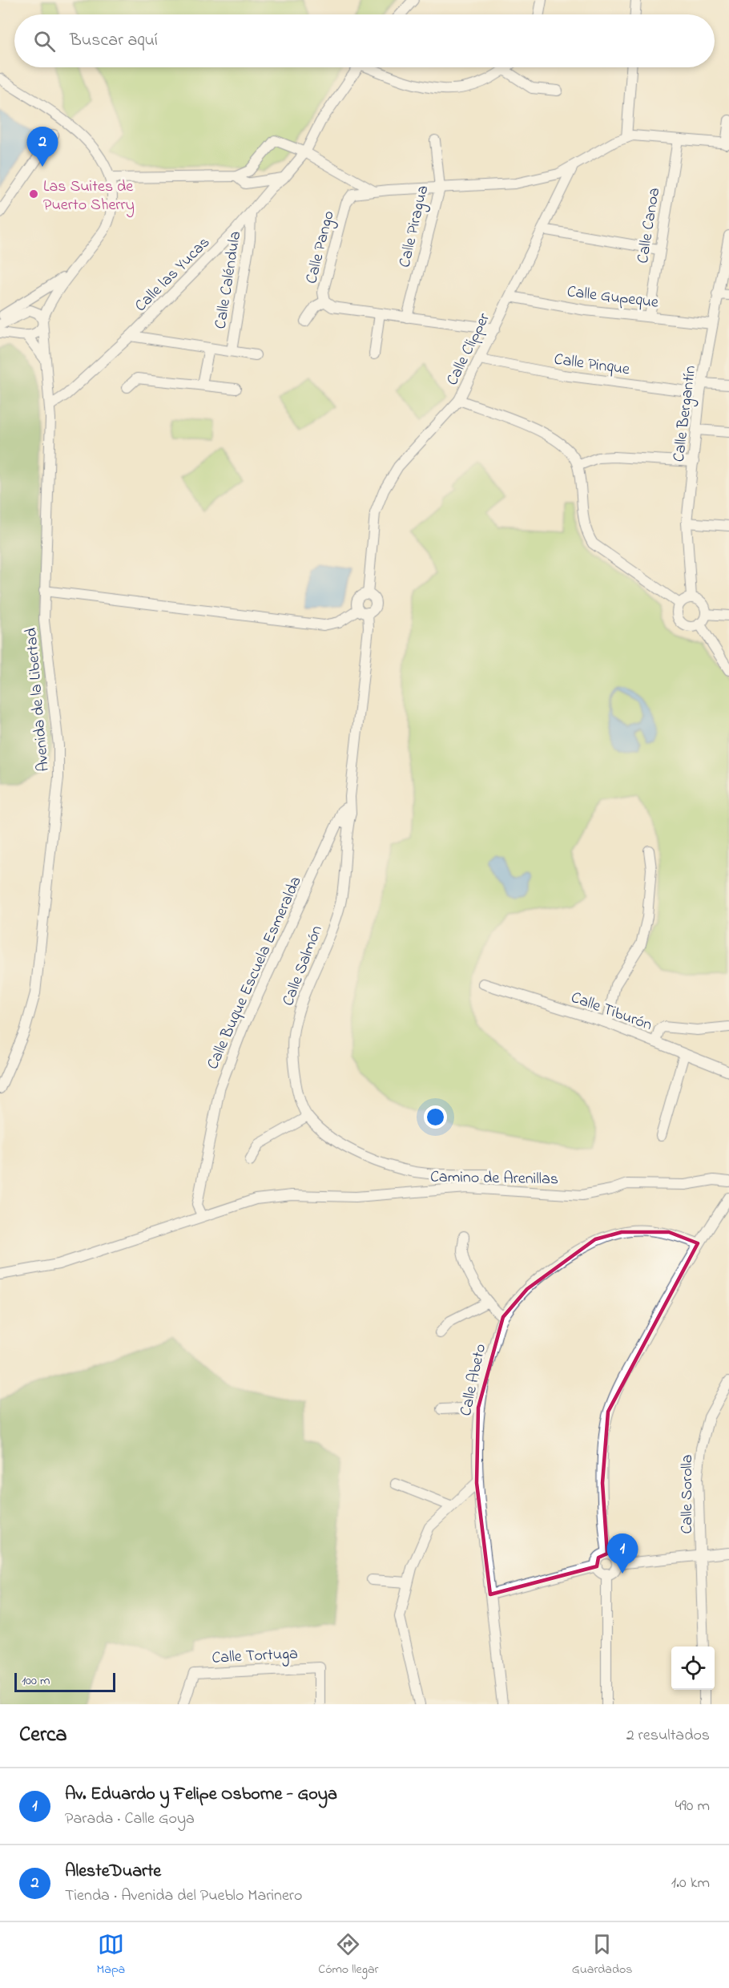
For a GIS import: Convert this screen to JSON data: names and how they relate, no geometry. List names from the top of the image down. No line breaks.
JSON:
{"streets":{"street":["Calle Canoa","Calle Piragua","Calle Pango","Calle las Yucas","Calle Caléndula","Calle Gupeque","Calle Clipper","Calle Pinque","Calle Bergantín","Avenida de la Libertad","Calle Salmón","Calle Buque Escuela Esmeralda","Calle Tiburón","Camino de Arenillas","Calle Abeto","Calle Sorolla","Calle Tortuga"]},"crossings":[["Calle Canoa","Calle Gupeque"],["Calle Piragua","Calle Pango"],["Calle Pango","Calle Clipper"],["Calle las Yucas","Calle Caléndula"],["Calle las Yucas","Avenida de la Libertad"],["Calle Gupeque","Calle Clipper"],["Calle Gupeque","Calle Bergantín"],["Calle Clipper","Calle Pinque"],["Calle Clipper","Calle Bergantín"],["Calle Pinque","Calle Bergantín"],["Calle Salmón","Calle Buque Escuela Esmeralda"],["Calle Buque Escuela Esmeralda","Camino de Arenillas"]],"places":["Las Suites de Puerto Sherry"],"scale_bar":"100 m","page":{"search":"Buscar aquí","pins":["2","1"],"scale":"100 m","heading":["Cerca","2 resultados"],"list":[{"mark":"1","name":"Av. Eduardo y Felipe Osborne - Goya","note":"Parada · Calle Goya","value":"490 m"},{"mark":"2","name":"AlesteDuarte","note":"Tienda · Avenida del Pueblo Marinero","value":"1.0 km"}],"nav":["Mapa","Cómo llegar","Guardados"]}}
